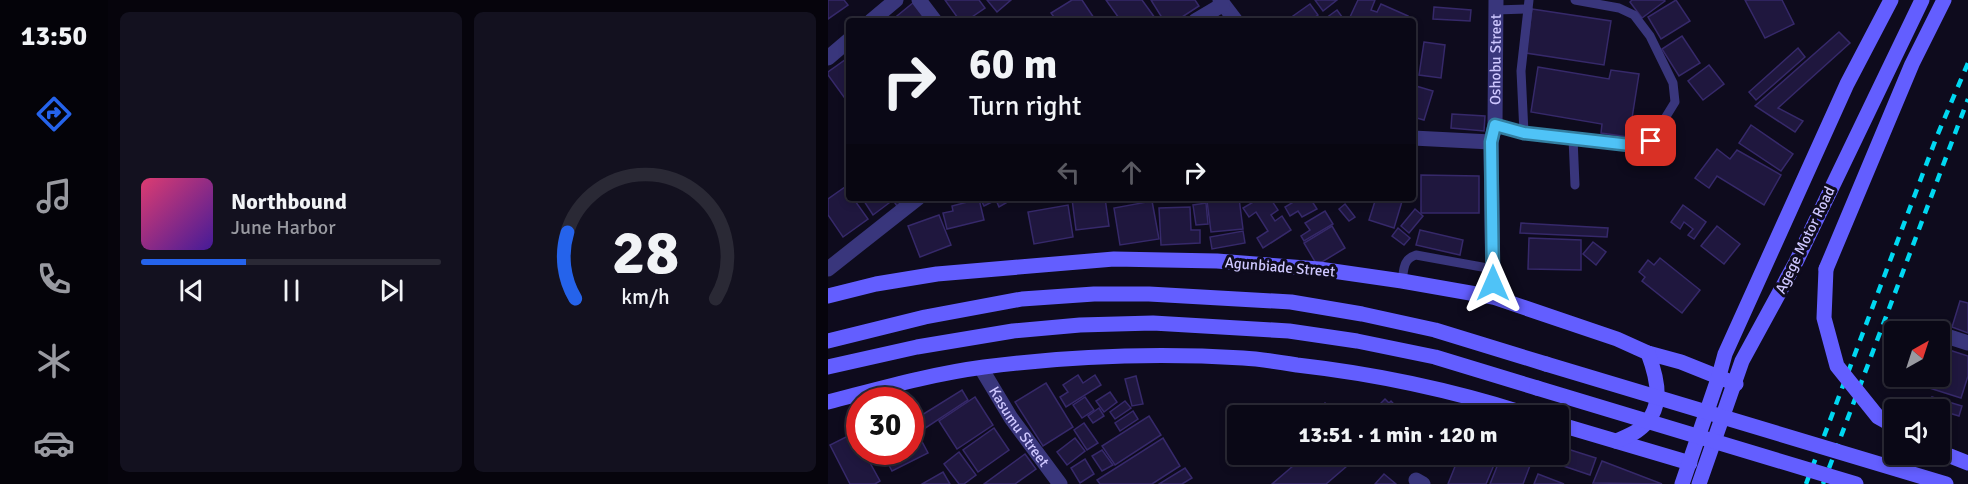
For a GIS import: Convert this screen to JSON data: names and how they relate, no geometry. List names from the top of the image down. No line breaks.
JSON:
{"streets":{"main road":["Agege Motor Road","Agunbiade Street"],"street":["Oshobu Street","Kasumu Street"]},"crossings":[["Oshobu Street","Agunbiade Street"],["Agege Motor Road","Agunbiade Street"]],"north":"top right","page":{"tabs":"13:50","turn":["60 m","Turn right"],"song":["Northbound","June Harbor"],"limit":"30","trip":"13:51 · 1 min · 120 m","gauge":["28","km/h"]}}
